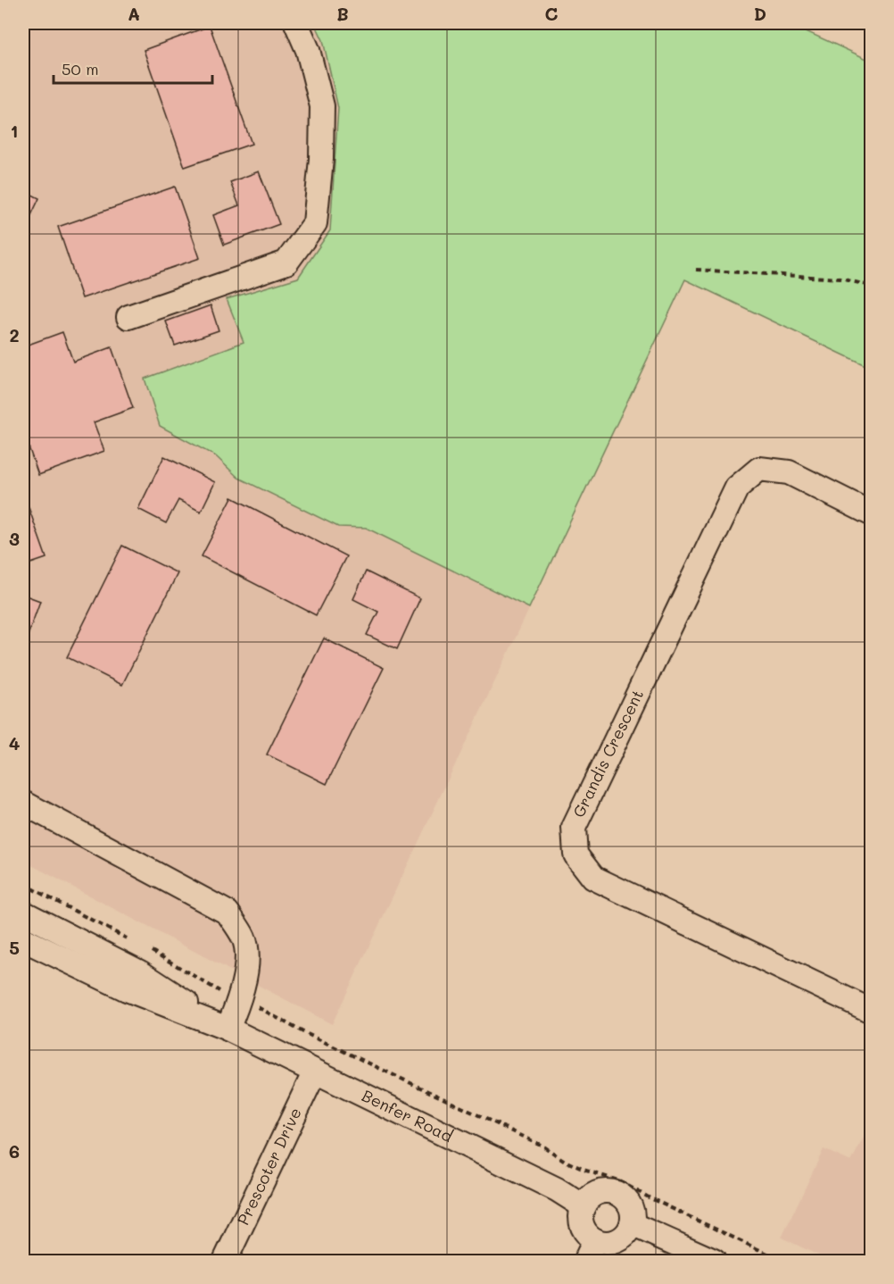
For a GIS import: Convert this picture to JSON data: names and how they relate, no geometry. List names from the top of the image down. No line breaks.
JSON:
{"streets":{"street":["Grandis Crescent","Benfer Road","Prescoter Drive"]},"crossings":[["Benfer Road","Prescoter Drive"]],"scale_bar":"50 m","grid":{"columns":["A","B","C","D"],"rows":["1","2","3","4","5","6"]}}
